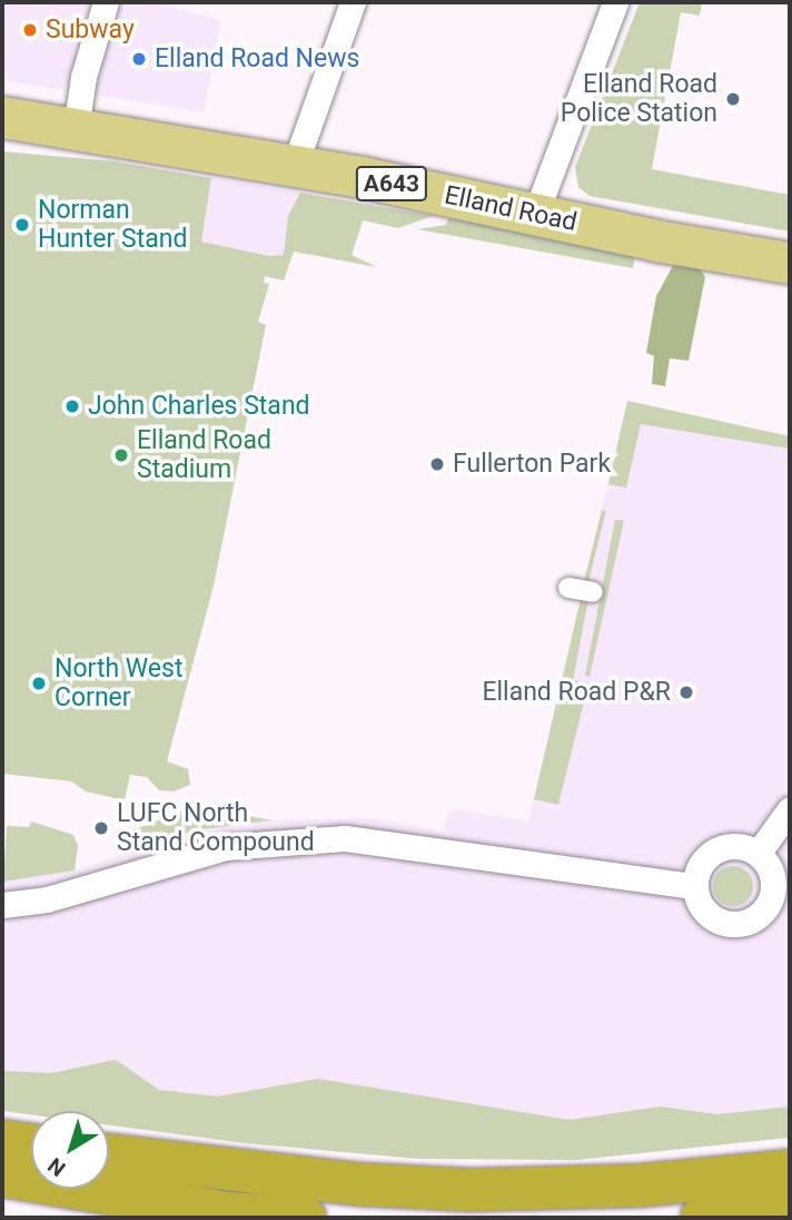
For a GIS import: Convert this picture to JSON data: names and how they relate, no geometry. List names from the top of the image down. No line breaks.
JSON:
{"streets":{"main road":["A643","Elland Road"]},"places":["Subway","Elland Road News","Elland Road Police Station","Norman Hunter Stand","John Charles Stand","Elland Road Stadium","Fullerton Park","North West Corner","Elland Road P&R","LUFC North Stand Compound"],"north":"bottom left"}
